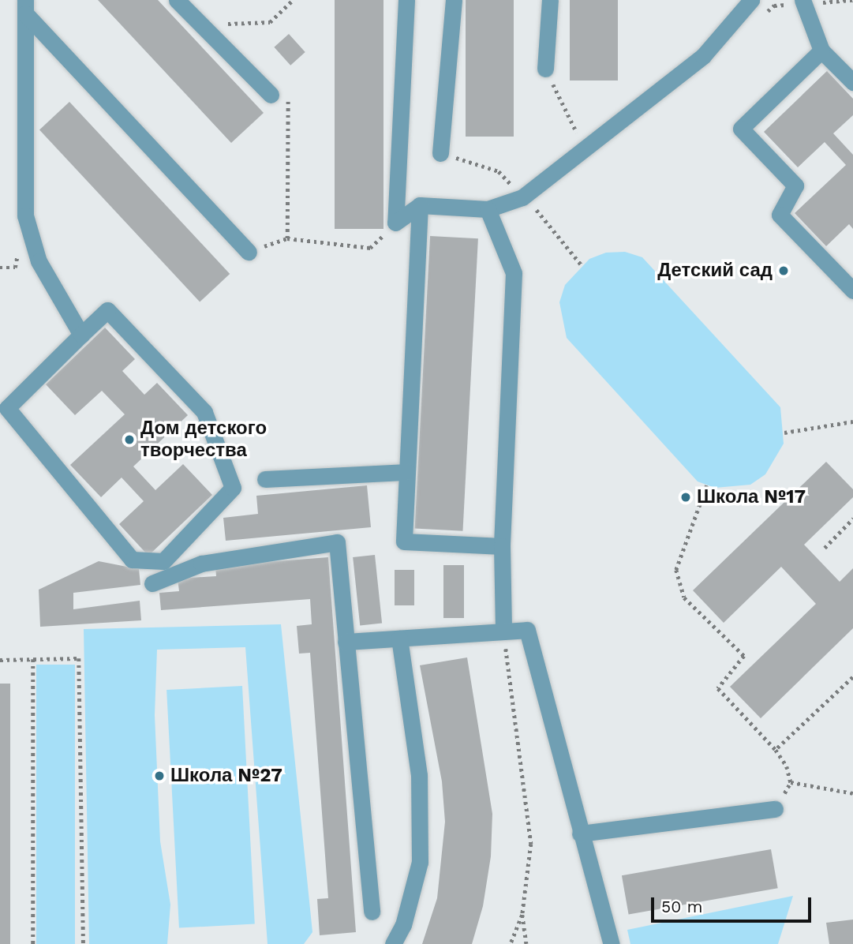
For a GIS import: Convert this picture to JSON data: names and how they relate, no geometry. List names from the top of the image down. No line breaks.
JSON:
{"places":["Детский сад","Дом детского творчества","Школа №17","Школа №27"],"scale_bar":"50 m"}
